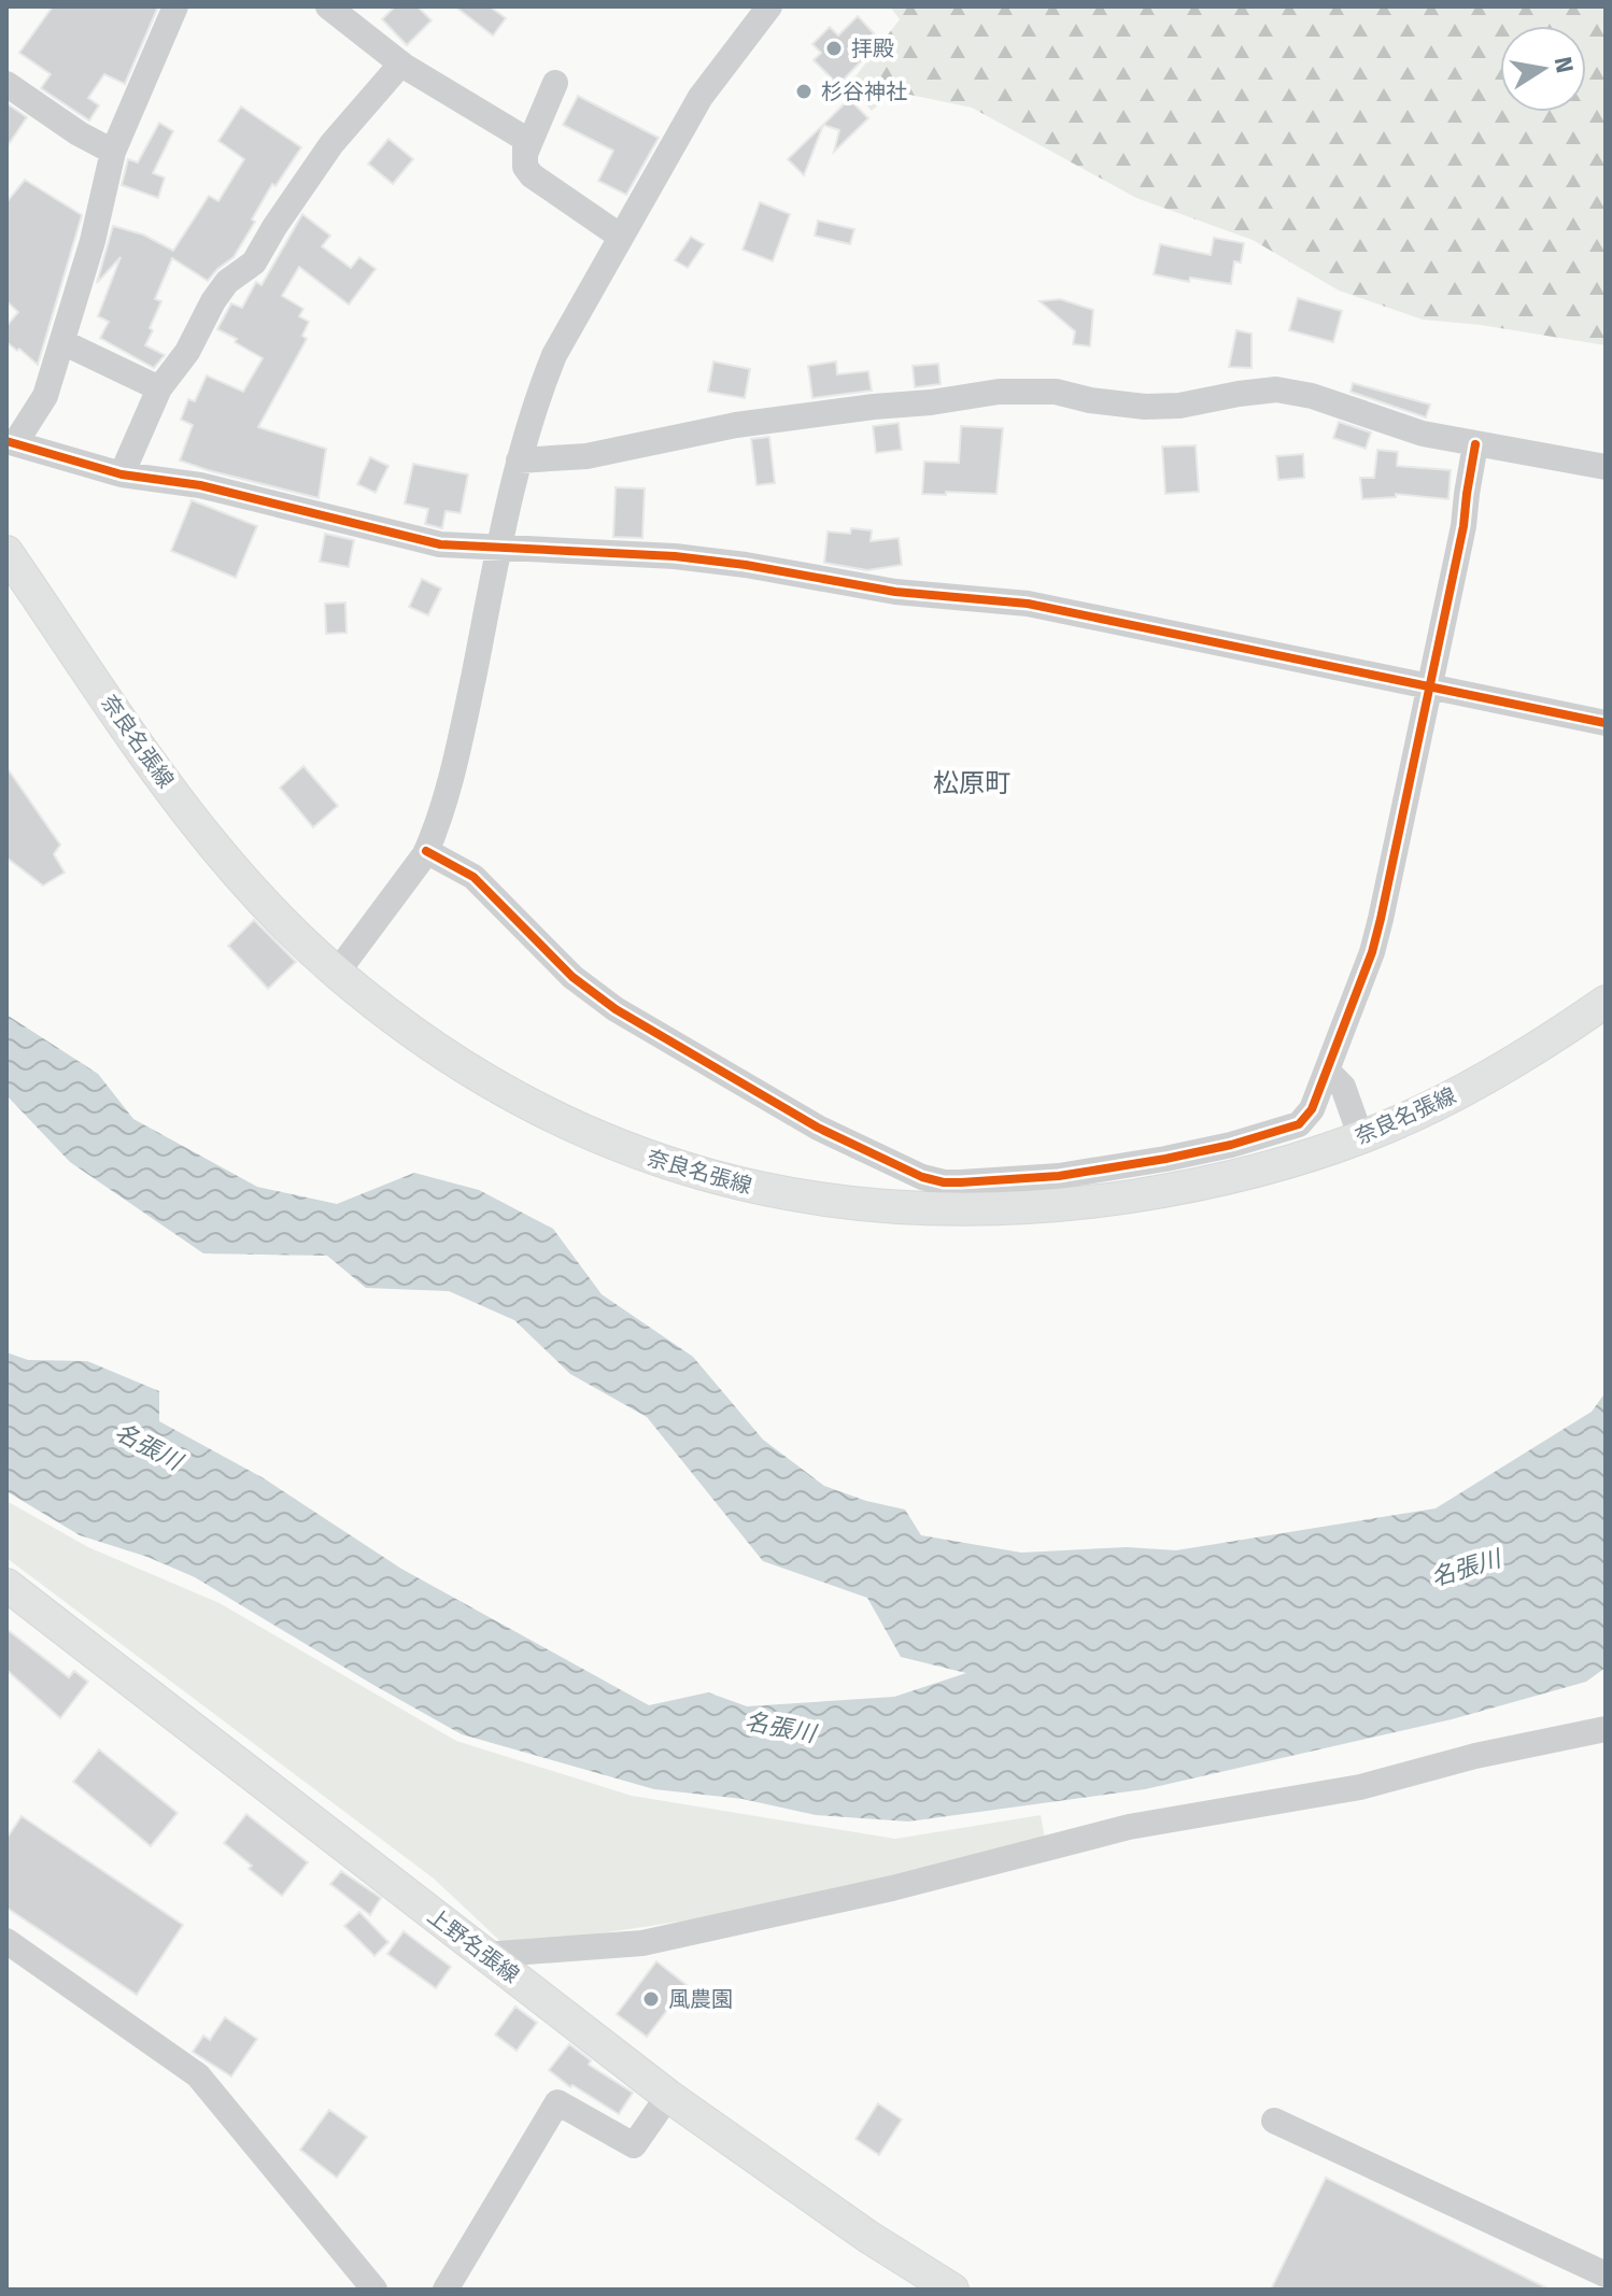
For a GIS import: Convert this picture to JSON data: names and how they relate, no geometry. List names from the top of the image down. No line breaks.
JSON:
{"streets":{"main road":["奈良名張線","上野名張線"]},"districts":["松原町"],"water":["名張川"],"places":["拝殿","杉谷神社","風農園"],"north":"right"}
